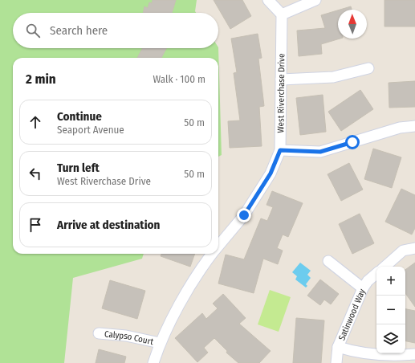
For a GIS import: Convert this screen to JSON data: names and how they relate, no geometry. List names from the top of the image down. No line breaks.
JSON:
{"streets":{"street":["West Riverchase Drive","Satinwood Way","Calypso Court"]},"crossings":[["West Riverchase Drive","Calypso Court"]],"north":"top","page":{"search":"Search here","heading":["2 min","Walk · 100 m"],"list":[["Continue","Seaport Avenue","50 m"],["Turn left","West Riverchase Drive","50 m"],"Arrive at destination"],"map_buttons":["+","−"]}}
